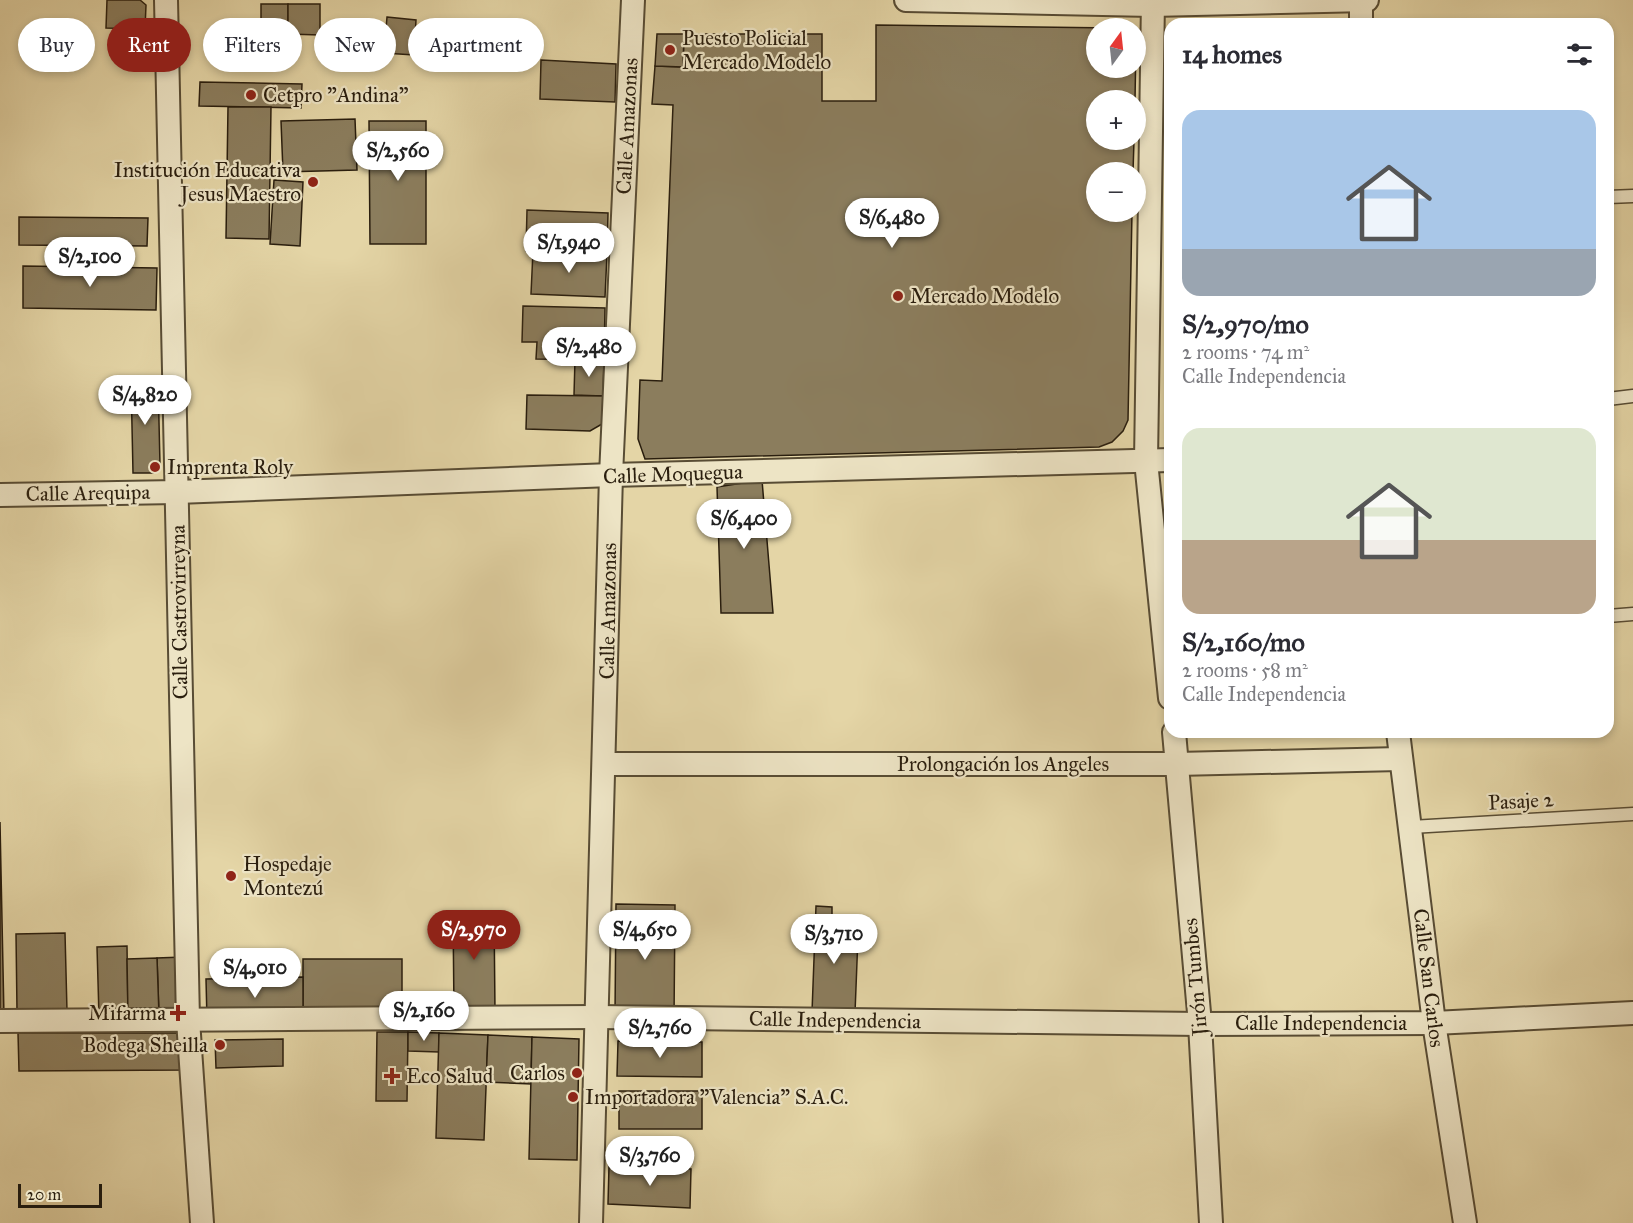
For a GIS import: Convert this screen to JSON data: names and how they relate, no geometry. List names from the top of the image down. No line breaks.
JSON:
{"streets":{"street":["Calle Amazonas","Calle Moquegua","Calle Arequipa","Calle Castrovirreyna","Prolongación los Angeles","Jirón Tumbes","Calle San Carlos","Calle Independencia"],"lane":["Pasaje 2"]},"crossings":[["Calle Amazonas","Calle Moquegua"],["Calle Amazonas","Prolongación los Angeles"],["Calle Amazonas","Calle Independencia"],["Calle Moquegua","Calle Arequipa"],["Calle Moquegua","Calle Castrovirreyna"],["Calle Arequipa","Calle Castrovirreyna"],["Calle Castrovirreyna","Calle Independencia"],["Prolongación los Angeles","Jirón Tumbes"],["Prolongación los Angeles","Calle San Carlos"],["Pasaje 2","Calle San Carlos"],["Jirón Tumbes","Calle Independencia"],["Calle San Carlos","Calle Independencia"]],"places":{"other":["Puesto Policial Mercado Modelo","Cetpro \"Andina\"","Institución Educativa Jesus Maestro","Mercado Modelo","Imprenta Roly","Hospedaje Montezú","Bodega Sheilla","Carlos","Importadora \"Valencia\" S.A.C."],"health":["Mifarma","Eco Salud"]},"scale_bar":"20 m","north":"top","page":{"map_buttons":["+","−"],"chip":["Buy","Rent","Filters","New","Apartment"],"heading":"14 homes","list":[{"name":"S/2,970/mo","note":"2 rooms · 74 m² · Calle Independencia"},{"name":"S/2,160/mo","note":"2 rooms · 58 m² · Calle Independencia"}],"price":["S/2,560","S/6,480","S/1,940","S/2,100","S/2,480","S/4,820","S/6,400","S/2,970","S/4,650","S/3,710","S/4,010","S/2,160","S/2,760","S/3,760"],"scale":"20 m"}}
